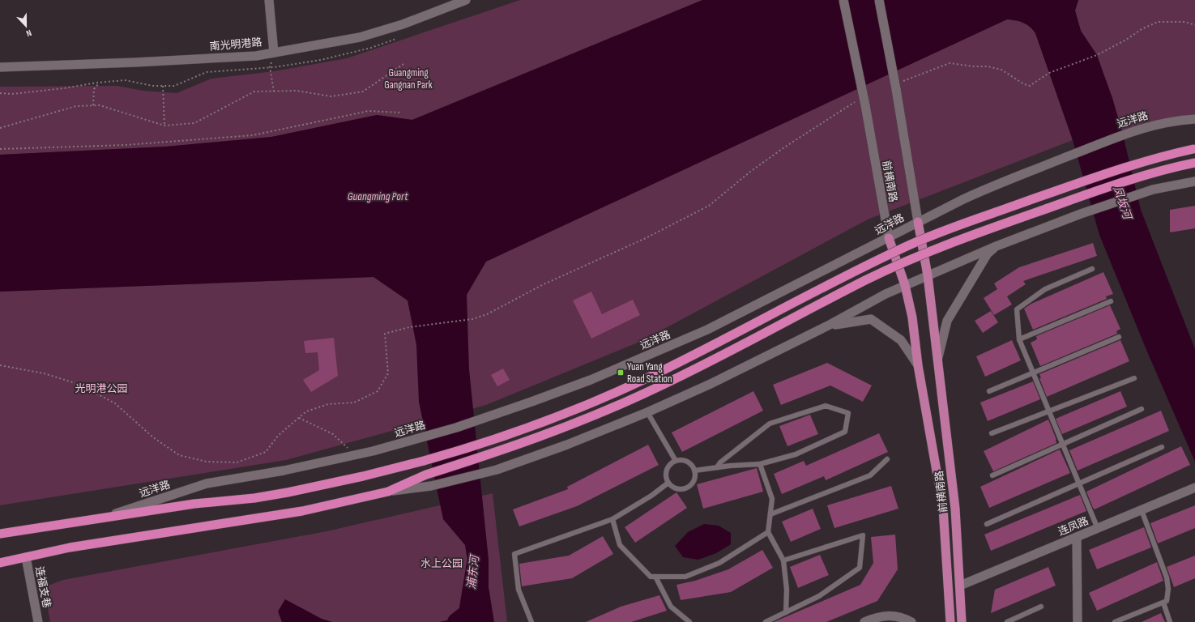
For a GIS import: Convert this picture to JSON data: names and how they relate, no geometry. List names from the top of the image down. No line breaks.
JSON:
{"streets":{"highway":["远洋路"],"main road":["南光明港路","前横南路","连凤路","连福支巷"]},"crossings":[["远洋路","前横南路"],["前横南路","连凤路"]],"water":["Guangming Port","凤坂河","浦东河"],"parks":["Guangming Gangnan Park","光明港公园","水上公园"],"places":{"transit":["Yuan Yang Road Station"]},"north":"bottom"}
